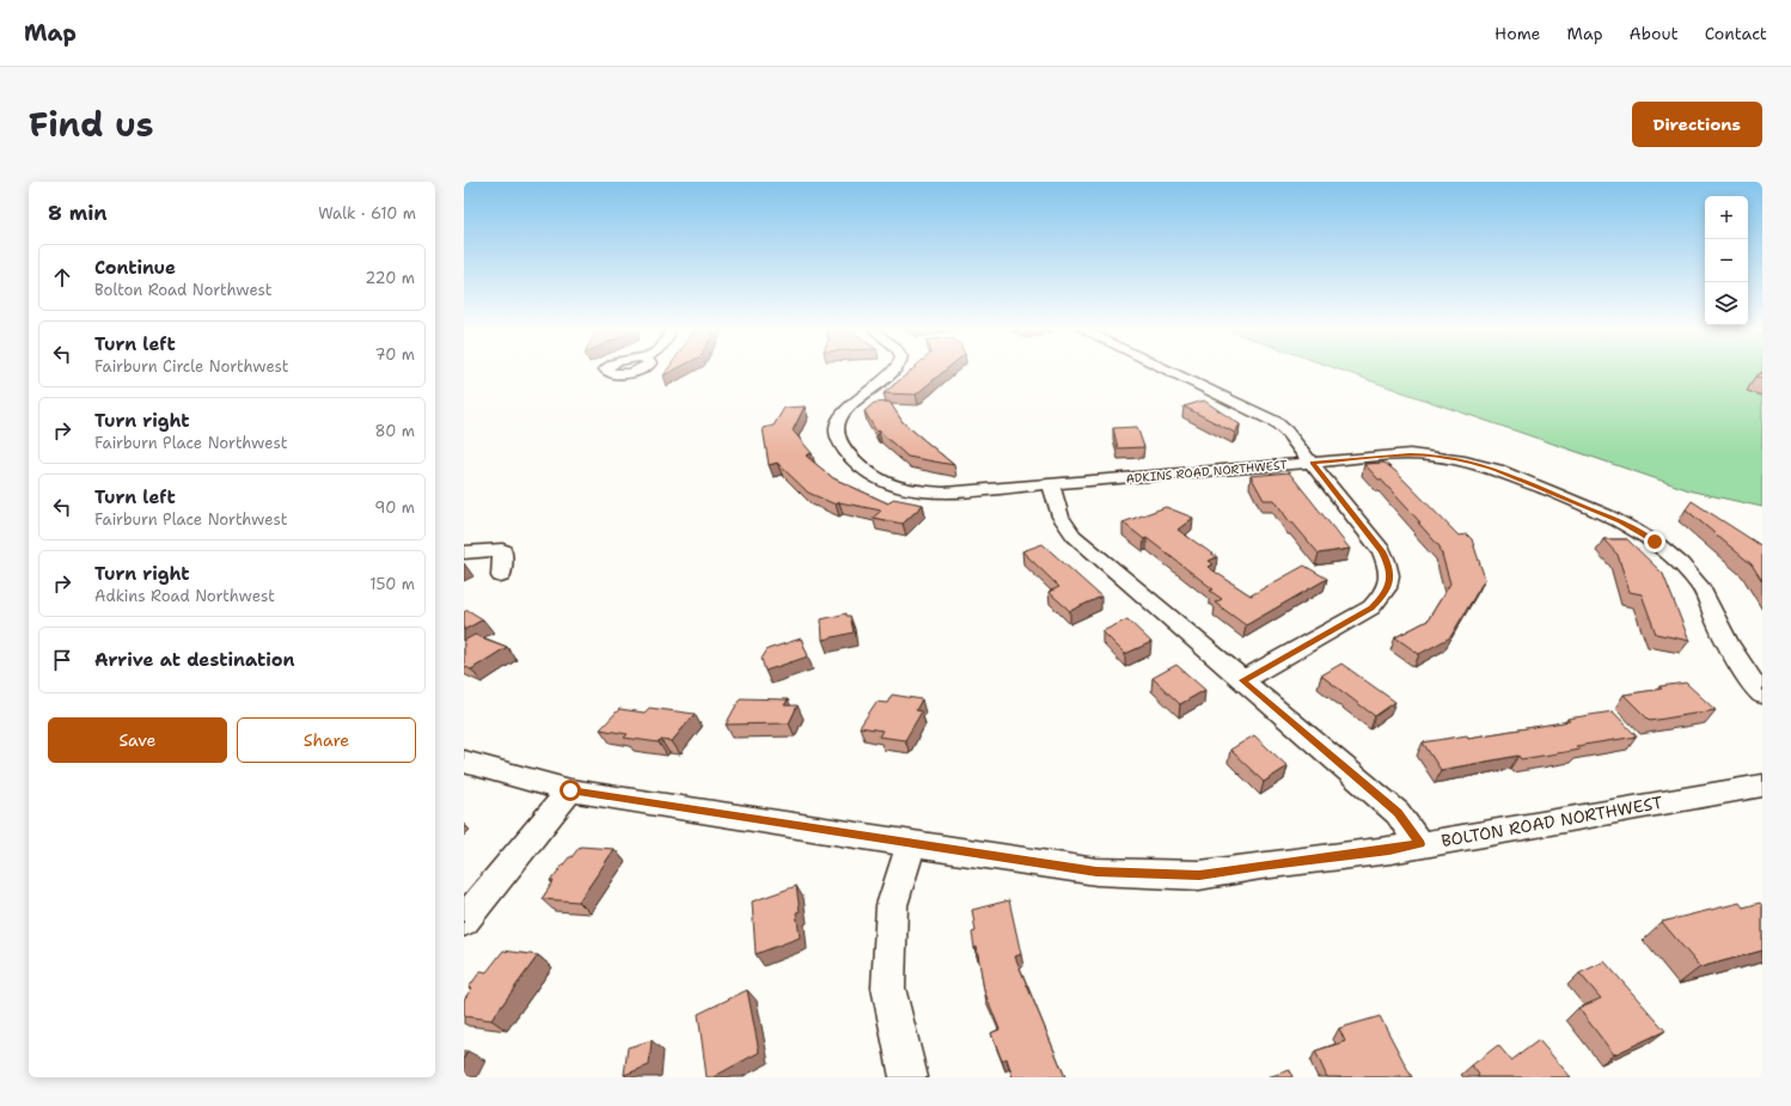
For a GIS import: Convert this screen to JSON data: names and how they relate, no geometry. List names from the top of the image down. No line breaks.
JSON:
{"streets":{"street":["ADKINS ROAD NORTHWEST","BOLTON ROAD NORTHWEST"]},"page":{"header":"Map","nav":["Home","Map","About","Contact"],"title":"Find us","buttons":["Directions",["Save","Share"]],"heading":["8 min","Walk · 610 m"],"map_buttons":["+","−"],"list":[["Continue","Bolton Road Northwest","220 m"],["Turn left","Fairburn Circle Northwest","70 m"],["Turn right","Fairburn Place Northwest","80 m"],["Turn left","Fairburn Place Northwest","90 m"],["Turn right","Adkins Road Northwest","150 m"],"Arrive at destination"]}}
